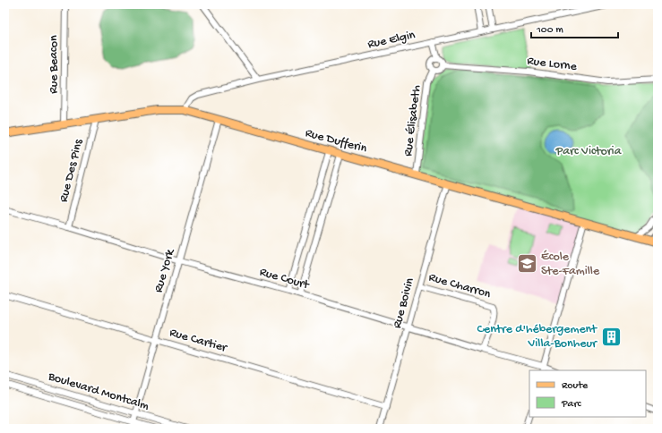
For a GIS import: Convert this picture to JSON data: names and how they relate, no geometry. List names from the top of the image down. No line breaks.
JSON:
{"streets":{"main road":["Rue Dufferin"],"street":["Rue Elgin","Rue Beacon","Rue Lorne","Rue Élisabeth","Rue Des Pins","Rue York","Rue Court","Rue Charron","Rue Boivin","Rue Cartier","Boulevard Montcalm"]},"crossings":[["Rue Elgin","Rue Dufferin"],["Rue Beacon","Rue Dufferin"],["Rue Lorne","Rue Élisabeth"],["Rue Élisabeth","Rue Dufferin"],["Rue Dufferin","Rue Des Pins"],["Rue Dufferin","Rue York"],["Rue Dufferin","Rue Boivin"],["Rue Des Pins","Rue Court"],["Rue York","Rue Court"],["Rue York","Rue Cartier"],["Rue York","Boulevard Montcalm"],["Rue Court","Rue Charron"],["Rue Court","Rue Boivin"],["Rue Charron","Rue Boivin"],["Rue Boivin","Rue Cartier"]],"parks":["Parc Victoria"],"places":{"school or university":["École Ste-Famille"],"building":["Centre d'hébergement Villa-Bonheur"]},"legend":["Route","Parc"],"scale_bar":"100 m"}
